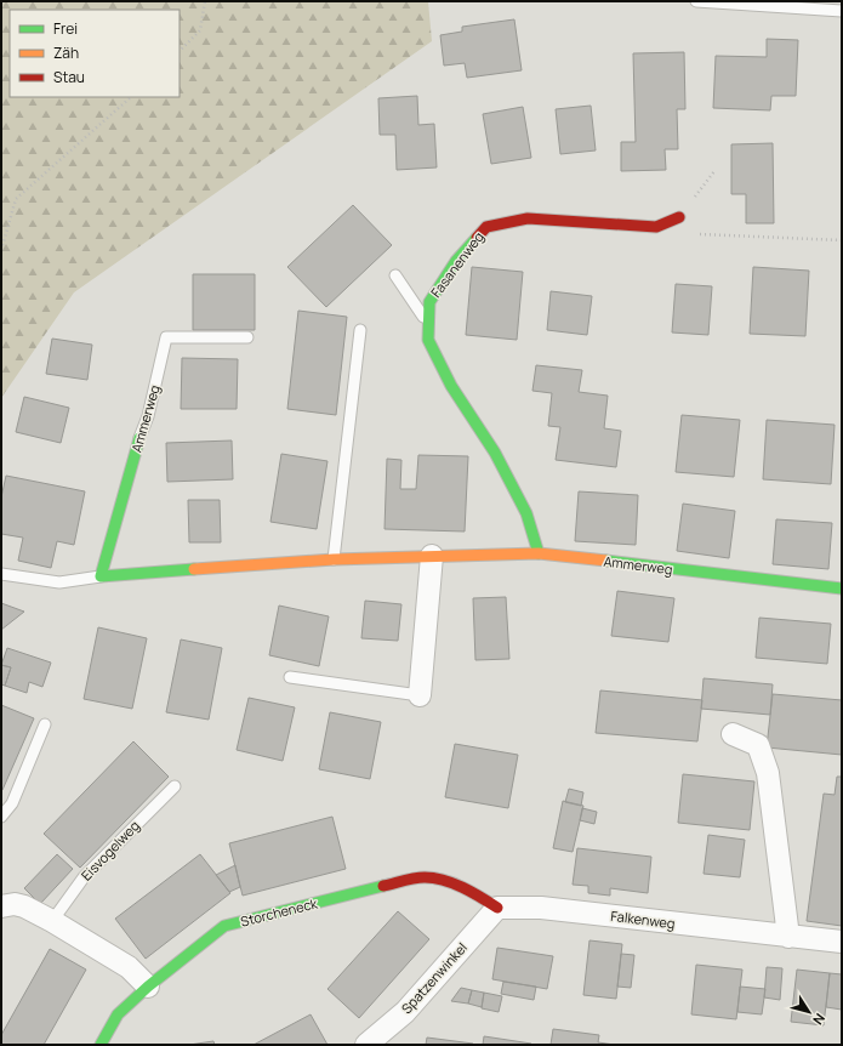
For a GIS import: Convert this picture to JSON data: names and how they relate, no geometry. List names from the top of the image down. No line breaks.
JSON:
{"streets":{"street":["Fasanenweg","Ammerweg","Storcheneck","Falkenweg","Spatzenwinkel"],"lane":["Eisvogelweg"]},"crossings":[["Fasanenweg","Ammerweg"],["Storcheneck","Falkenweg"],["Storcheneck","Spatzenwinkel"],["Falkenweg","Spatzenwinkel"]],"legend":["Frei","Zäh","Stau"],"north":"bottom right"}
